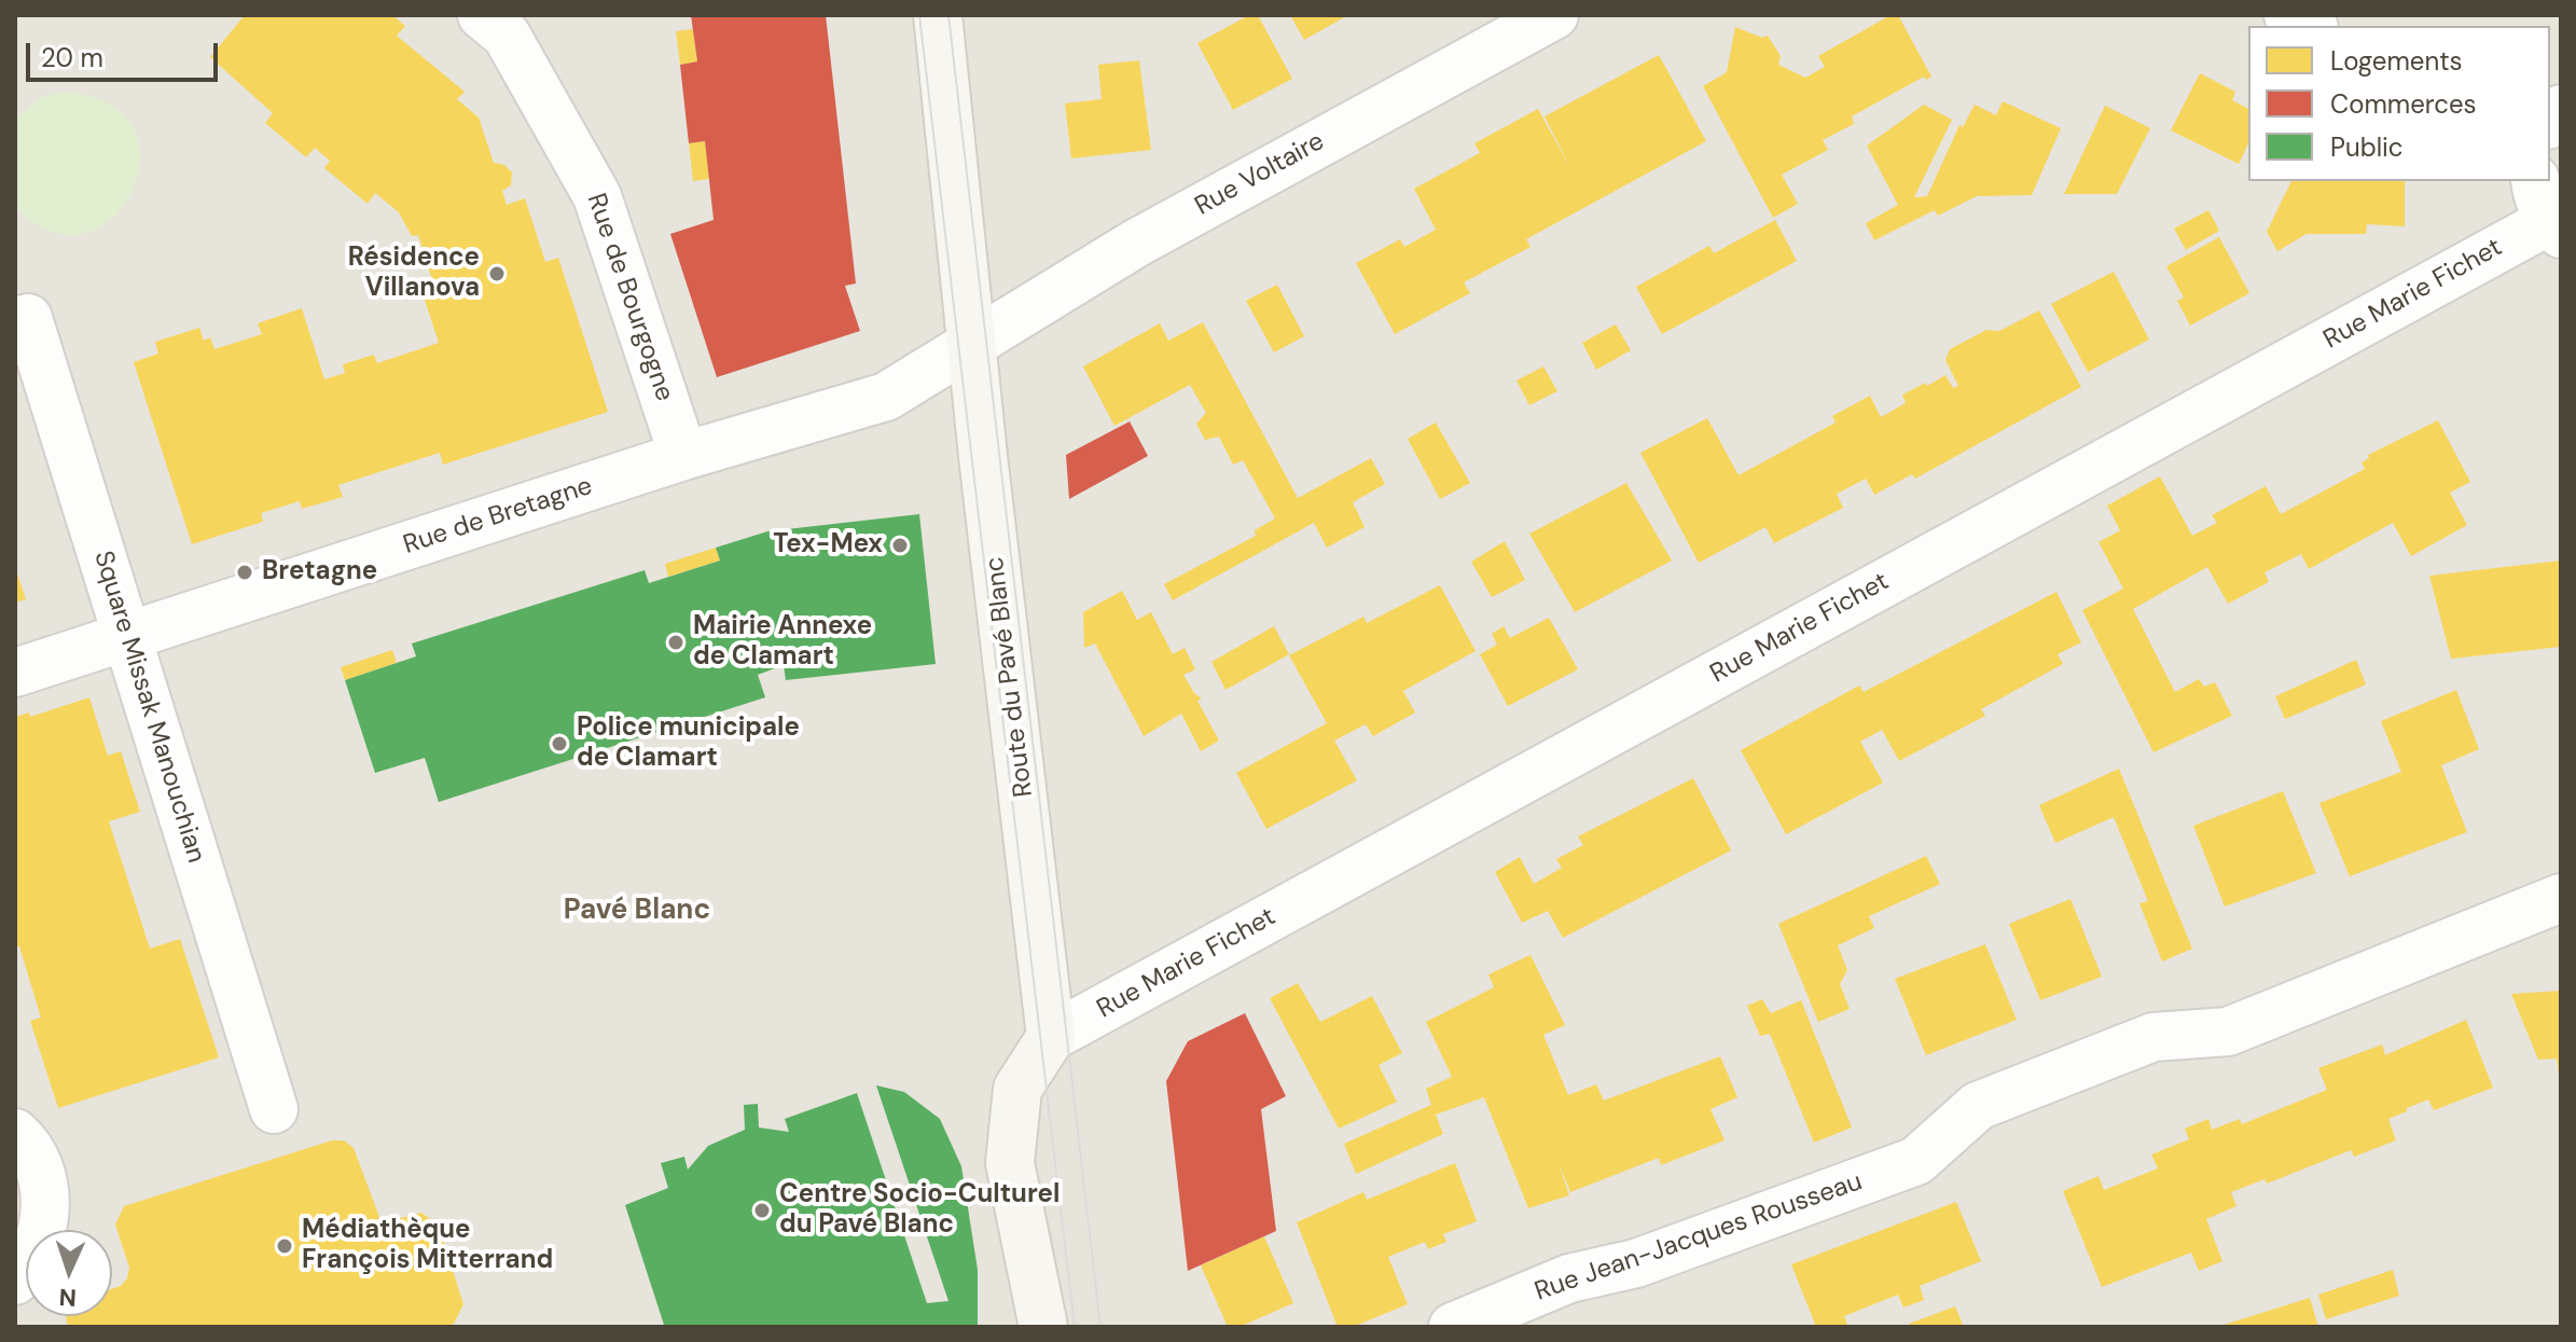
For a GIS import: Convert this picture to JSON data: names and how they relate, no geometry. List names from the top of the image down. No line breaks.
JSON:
{"streets":{"main road":["Route du Pavé Blanc"],"street":["Rue Voltaire","Rue Marie Fichet","Rue de Bourgogne","Rue de Bretagne","Square Missak Manouchian","Rue Jean-Jacques Rousseau"]},"crossings":[["Rue Voltaire","Rue de Bretagne"],["Rue Voltaire","Route du Pavé Blanc"],["Rue Marie Fichet","Route du Pavé Blanc"],["Rue de Bourgogne","Rue de Bretagne"],["Rue de Bretagne","Route du Pavé Blanc"],["Rue de Bretagne","Square Missak Manouchian"]],"districts":["Pavé Blanc"],"places":["Résidence Villanova","Tex-Mex","Bretagne","Mairie Annexe de Clamart","Police municipale de Clamart","Centre Socio-Culturel du Pavé Blanc","Médiathèque François Mitterrand"],"legend":["Logements","Commerces","Public"],"scale_bar":"20 m","north":"bottom"}
